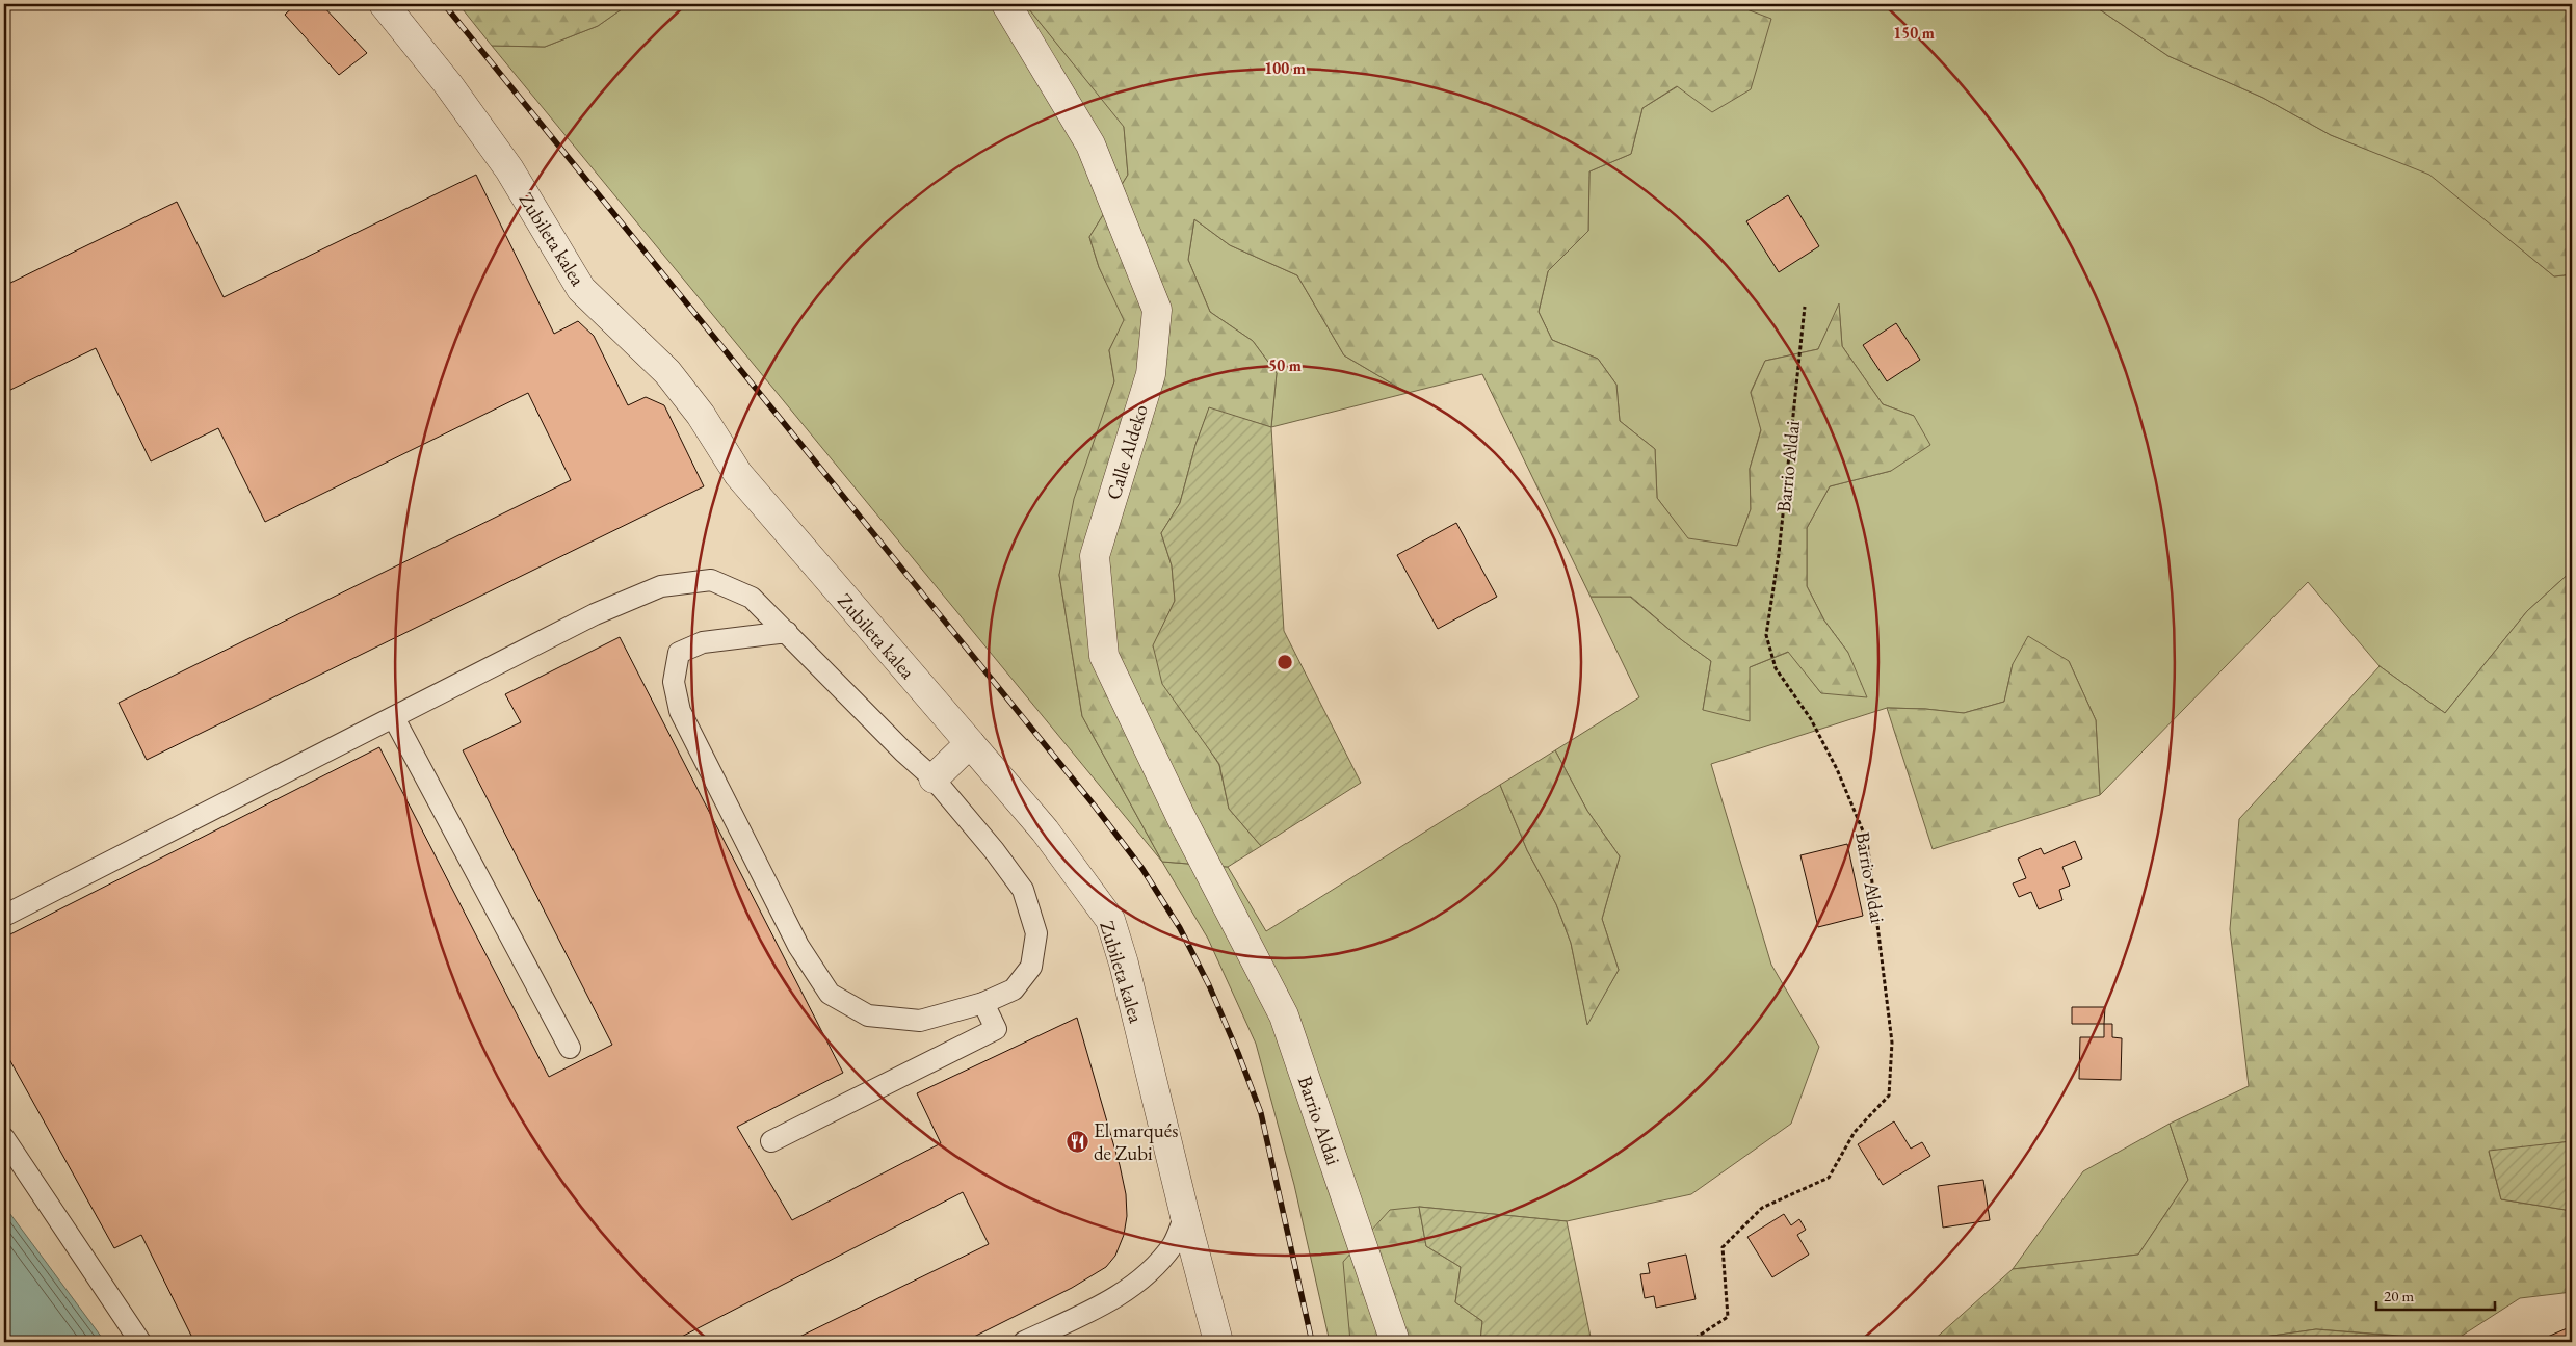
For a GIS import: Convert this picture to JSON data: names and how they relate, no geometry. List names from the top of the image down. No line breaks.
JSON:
{"streets":{"street":["Zubileta kalea","Calle Aldeko","Barrio Aldai"]},"crossings":[["Calle Aldeko","Barrio Aldai"]],"places":{"restaurant":["El marqués de Zubi"]},"scale_bar":"20 m","rings":["150 m","100 m","50 m"]}
